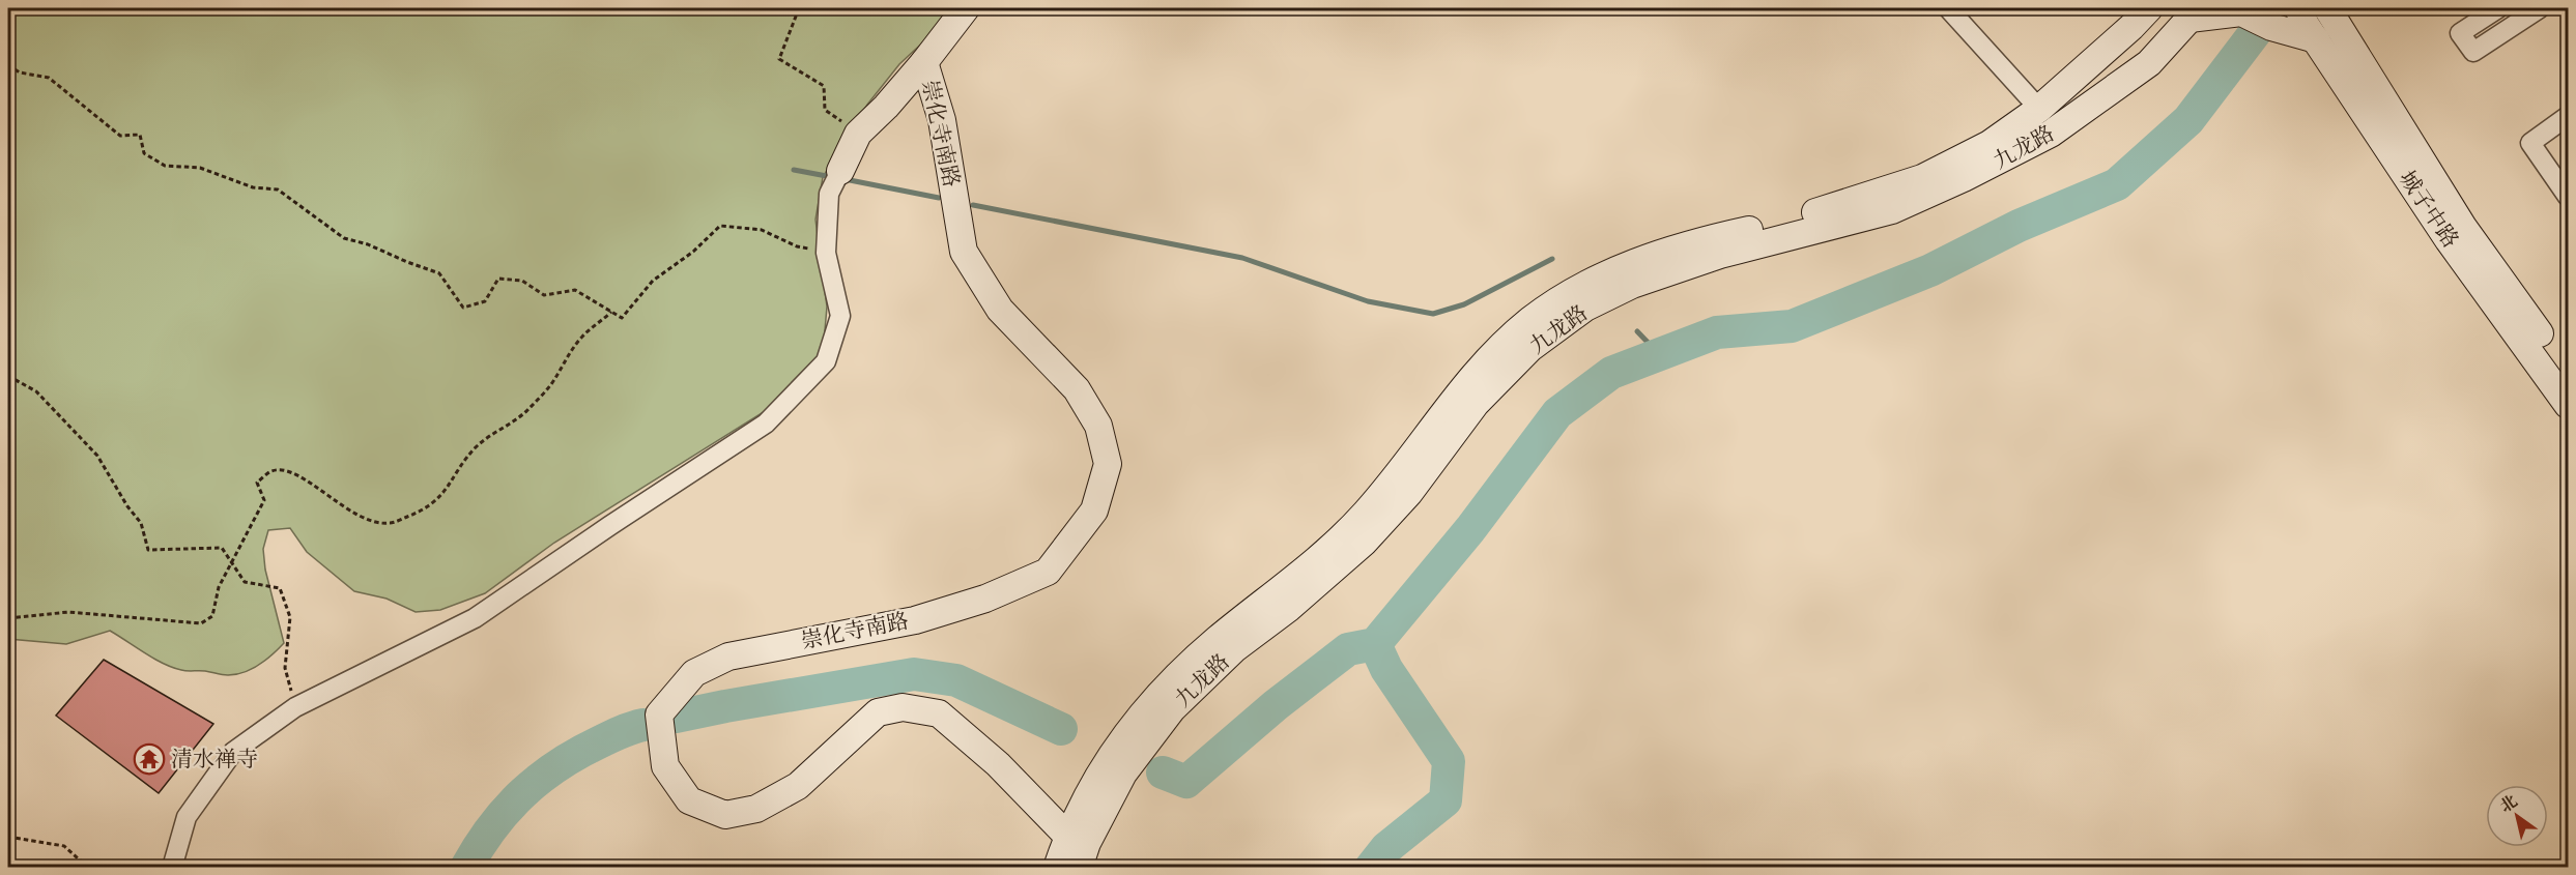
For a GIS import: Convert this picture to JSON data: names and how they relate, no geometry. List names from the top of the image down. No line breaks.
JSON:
{"streets":{"main road":["崇化寺南路","九龙路","城子中路"]},"crossings":[["崇化寺南路","九龙路"]],"places":{"temple":["清水禅寺"]},"north":"top left"}
